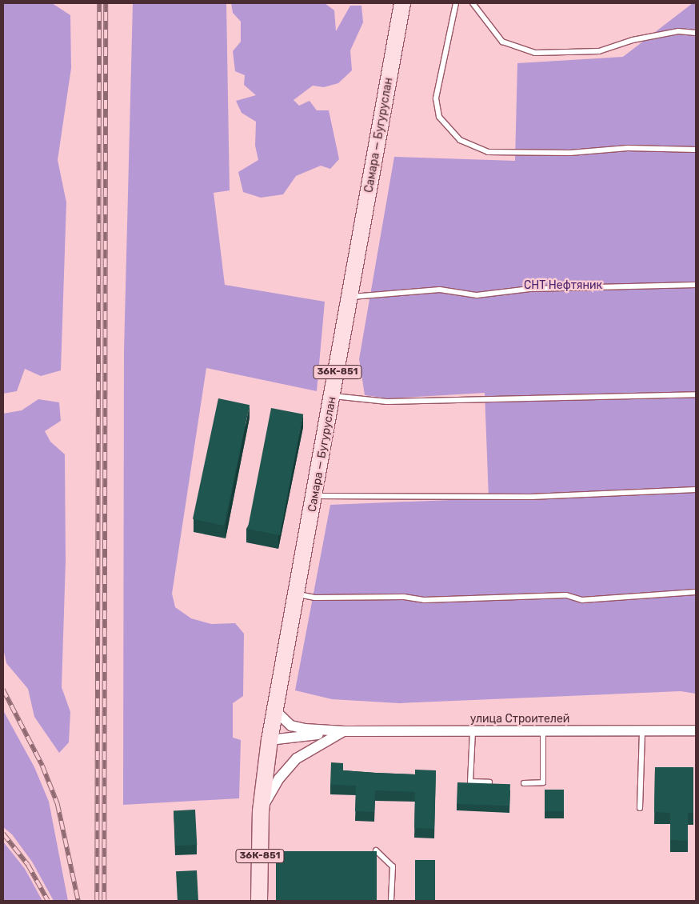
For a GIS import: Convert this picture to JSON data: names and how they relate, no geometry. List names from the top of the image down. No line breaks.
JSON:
{"streets":{"main road":["Самара — Бугуруслан","36К-851"],"street":["улица Строителей"]},"crossings":[["Самара — Бугуруслан","36К-851"]],"parks":["СНТ Нефтяник"]}
